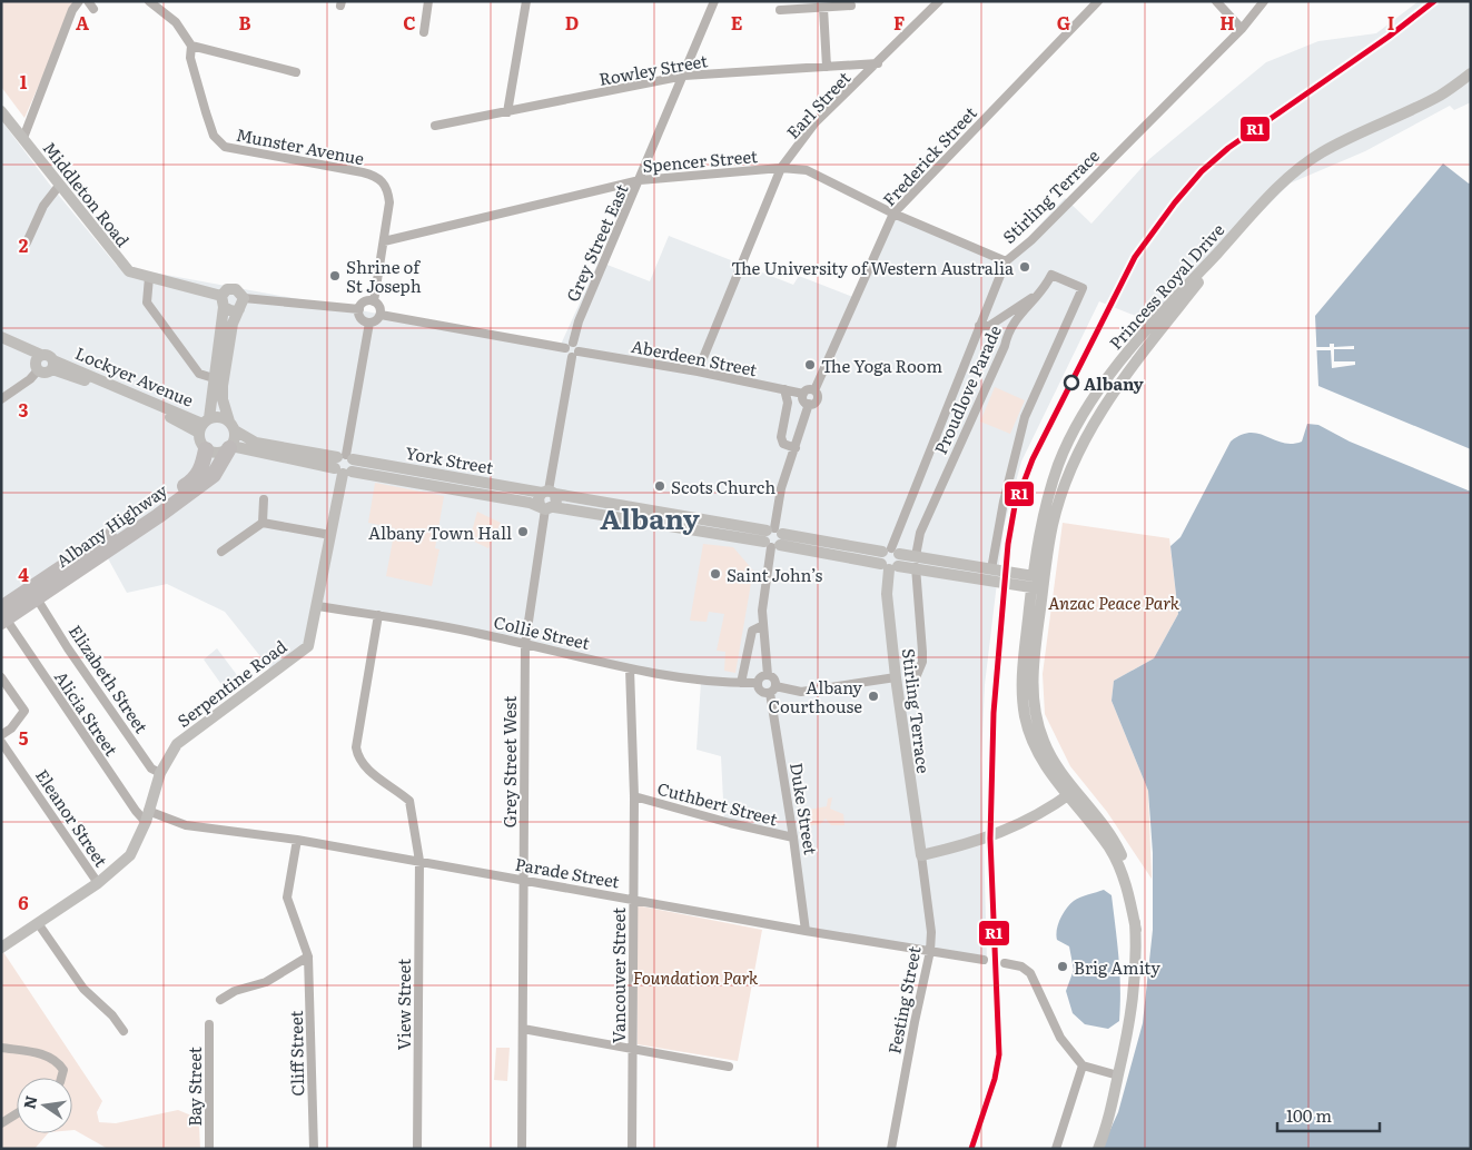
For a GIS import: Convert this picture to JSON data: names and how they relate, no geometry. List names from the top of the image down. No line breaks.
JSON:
{"streets":{"highway":["Albany Highway"],"main road":["Middleton Road","Stirling Terrace","Princess Royal Drive","Lockyer Avenue","York Street","Serpentine Road"],"street":["Rowley Street","Earl Street","Munster Avenue","Frederick Street","Spencer Street","Grey Street East","Aberdeen Street","Proudlove Parade","Collie Street","Elizabeth Street","Alicia Street","Grey Street West","Cuthbert Street","Duke Street","Eleanor Street","Parade Street","Vancouver Street","Festing Street","View Street","Cliff Street","Bay Street"]},"crossings":[["Rowley Street","Earl Street"],["Rowley Street","Grey Street East"],["Earl Street","Spencer Street"],["Earl Street","Aberdeen Street"],["Munster Avenue","Spencer Street"],["Frederick Street","Spencer Street"],["Frederick Street","Aberdeen Street"],["Spencer Street","Stirling Terrace"],["Spencer Street","Grey Street East"],["Stirling Terrace","York Street"],["Stirling Terrace","Festing Street"],["Grey Street East","Aberdeen Street"],["Princess Royal Drive","York Street"],["Lockyer Avenue","York Street"],["Lockyer Avenue","Albany Highway"],["Proudlove Parade","York Street"],["York Street","Albany Highway"],["York Street","Serpentine Road"],["York Street","Grey Street West"],["Albany Highway","Elizabeth Street"],["Albany Highway","Alicia Street"],["Collie Street","Serpentine Road"],["Collie Street","Grey Street West"],["Collie Street","Duke Street"],["Collie Street","Vancouver Street"],["Collie Street","View Street"],["Elizabeth Street","Serpentine Road"],["Serpentine Road","Alicia Street"],["Serpentine Road","Eleanor Street"],["Serpentine Road","Parade Street"],["Grey Street West","Parade Street"],["Cuthbert Street","Duke Street"],["Cuthbert Street","Vancouver Street"],["Duke Street","Parade Street"],["Parade Street","Vancouver Street"],["Parade Street","Festing Street"],["Parade Street","View Street"],["Parade Street","Cliff Street"]],"districts":["Albany"],"parks":["Anzac Peace Park","Foundation Park"],"places":["The University of Western Australia","Shrine of St Joseph","The Yoga Room","Albany","Scots Church","Albany Town Hall","Saint John’s","Albany Courthouse","Brig Amity"],"lines":["transit line R1"],"scale_bar":"100 m","north":"left","grid":{"columns":["A","B","C","D","E","F","G","H","I"],"rows":["1","2","3","4","5","6"]}}
